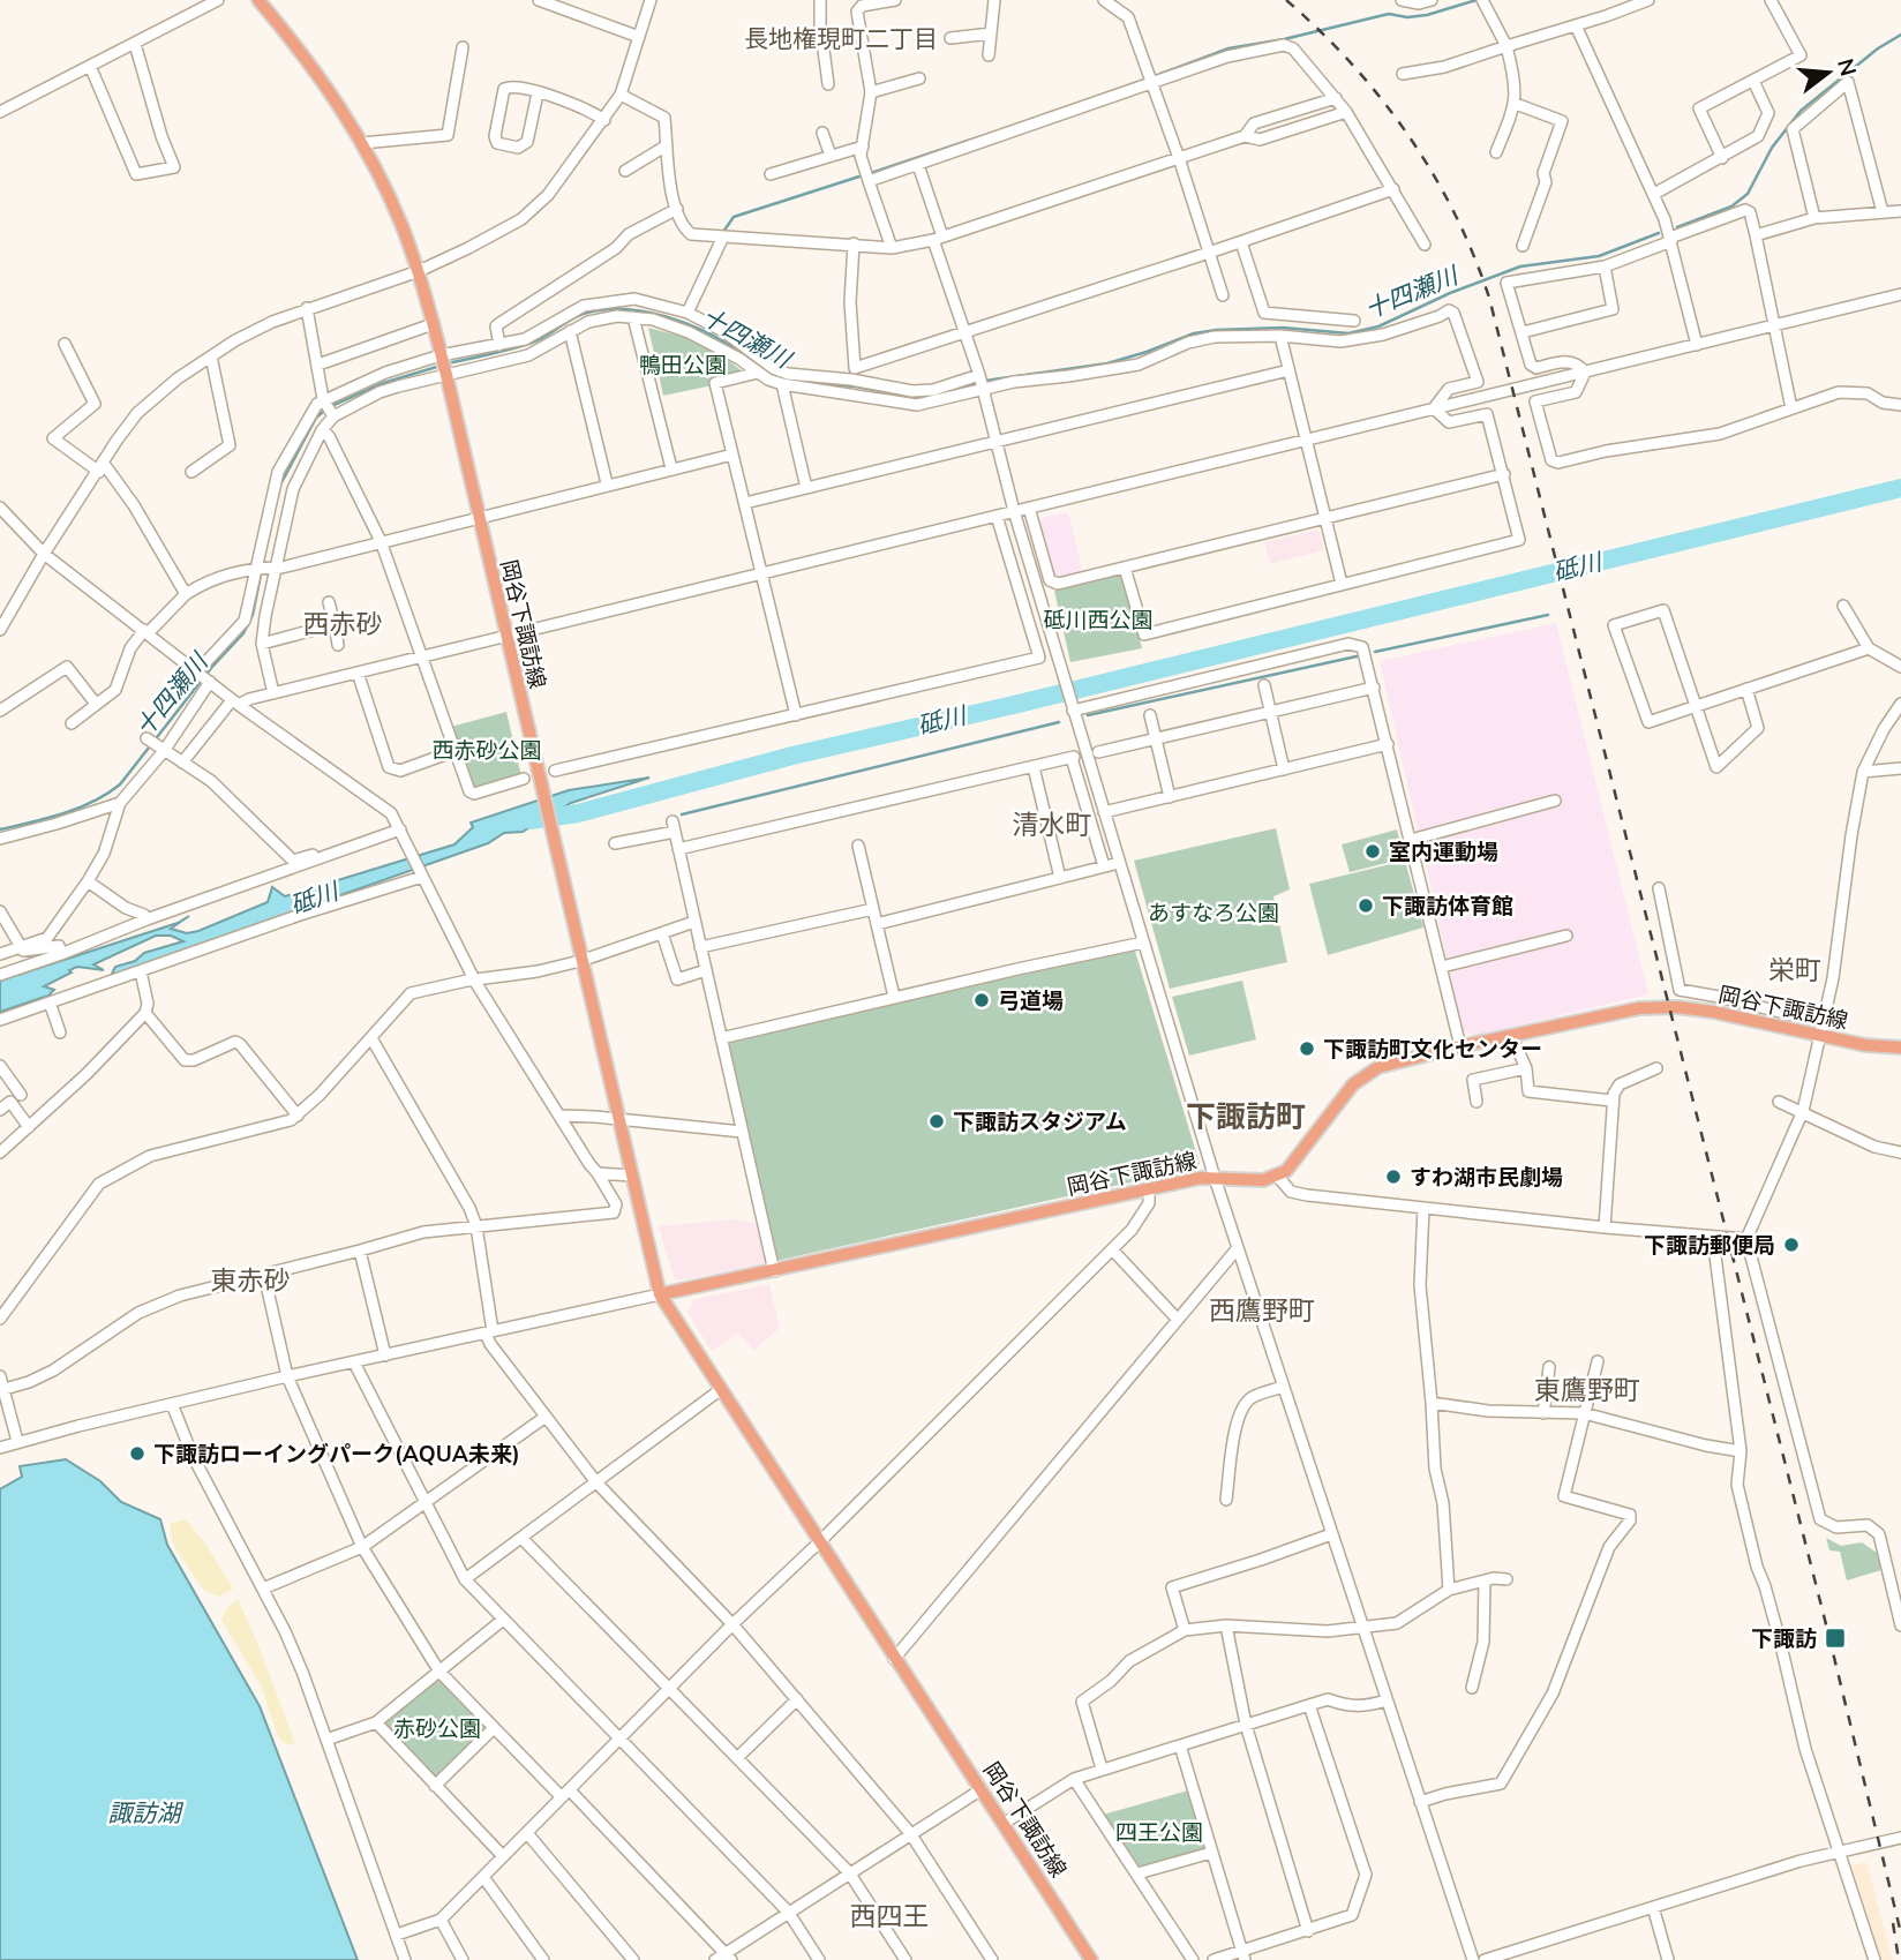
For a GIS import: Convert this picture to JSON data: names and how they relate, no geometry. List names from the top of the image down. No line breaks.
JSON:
{"streets":{"main road":["岡谷下諏訪線"]},"districts":["長地権現町二丁目","西赤砂","清水町","栄町","下諏訪町","東赤砂","西鷹野町","東鷹野町","西四王"],"water":["十四瀬川","砥川","諏訪湖"],"parks":["鴨田公園","砥川西公園","西赤砂公園","あすなろ公園","赤砂公園","四王公園"],"places":{"other":["室内運動場","下諏訪体育館","弓道場","下諏訪町文化センター","下諏訪スタジアム","すわ湖市民劇場","下諏訪郵便局","下諏訪ローイングパーク(AQUA未来)"],"transit":["下諏訪"]},"north":"right"}
